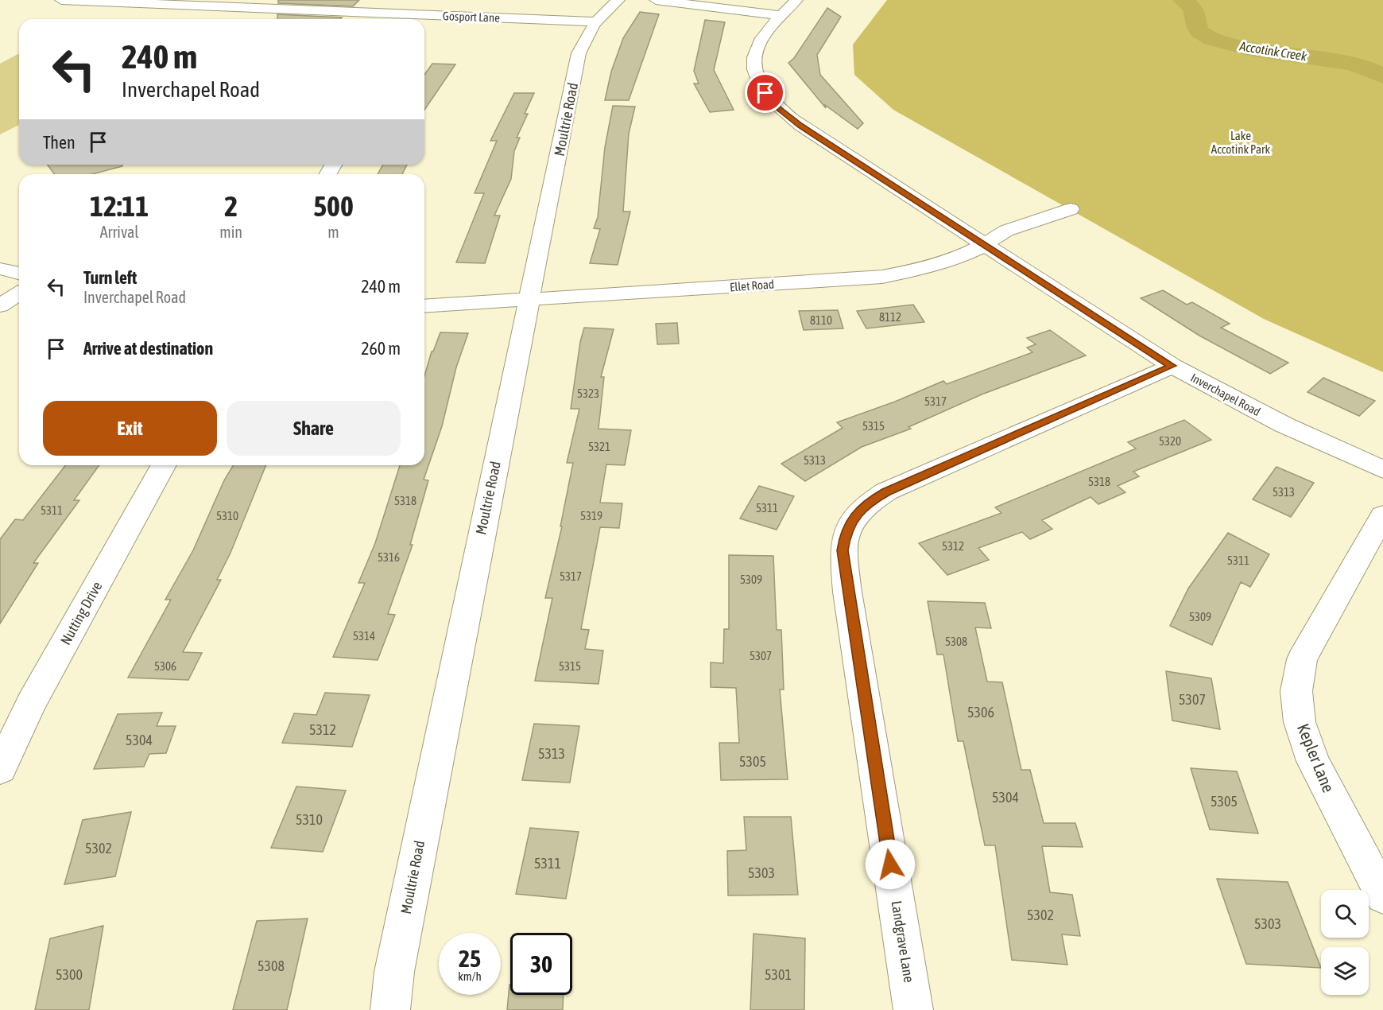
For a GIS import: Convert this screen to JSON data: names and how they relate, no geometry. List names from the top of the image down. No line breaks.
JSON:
{"streets":{"street":["Gosport Lane","Moultrie Road","Ellet Road","Inverchapel Road","Nutting Drive","Kepler Lane","Landgrave Lane"]},"crossings":[["Gosport Lane","Moultrie Road"],["Moultrie Road","Ellet Road"],["Ellet Road","Inverchapel Road"],["Inverchapel Road","Landgrave Lane"]],"water":["Accotink Creek"],"parks":["Lake Accotink Park"],"house_numbers":["8112","8110","5323","5317","5315","5320","5321","5313","5318","5313","5318","5311","5311","5310","5319","5312","5316","5311","5317","5309","5309","5314","5308","5307","5306","5315","5307","5306","5312","5304","5313","5305","5304","5305","5310","5302","5311","5303","5302","5303","5308","5300","5301"],"page":{"turn":["240 m","Inverchapel Road"],"then":"Then","eta":["12:11","Arrival","2","min","500","m"],"list":[{"name":"Turn left","note":"Inverchapel Road","value":"240 m"},{"name":"Arrive at destination","value":"260 m"}],"buttons":["Exit","Share"],"speed":"25 km/h","limit":"30"}}
